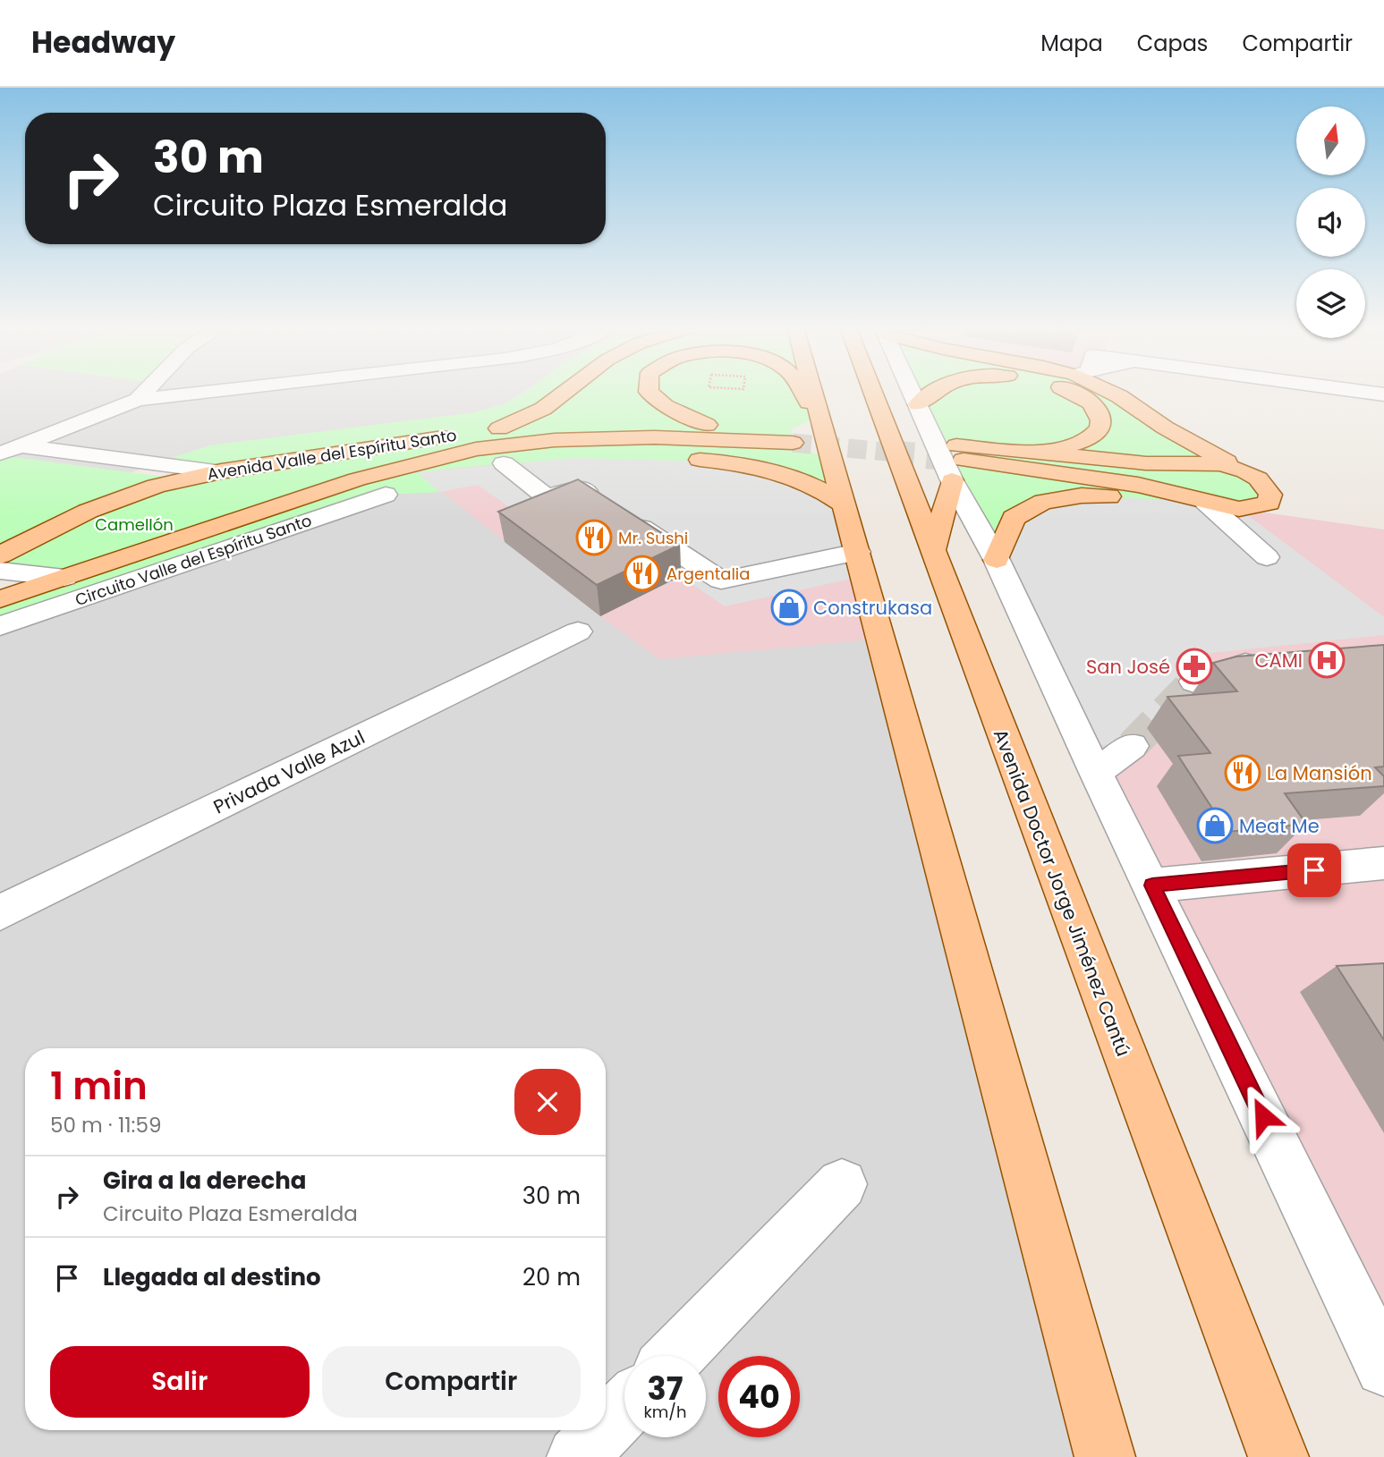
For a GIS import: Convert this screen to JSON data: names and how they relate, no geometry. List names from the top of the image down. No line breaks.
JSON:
{"streets":{"main road":["Avenida Valle del Espíritu Santo","Avenida Doctor Jorge Jiménez Cantú"],"street":["Circuito Valle del Espíritu Santo","Privada Valle Azul"]},"parks":["Camellón"],"places":{"restaurant":["Mr. Sushi","Argentalia","La Mansión"],"shop":["Construkasa","Meat Me"],"hospital":["CAMI"],"pharmacy":["San José"]},"north":"top","page":{"header":"Headway","nav":["Mapa","Capas","Compartir"],"turn":["30 m","Circuito Plaza Esmeralda"],"heading":["1 min","50 m · 11:59"],"list":[{"name":"Gira a la derecha","note":"Circuito Plaza Esmeralda","value":"30 m"},{"name":"Llegada al destino","value":"20 m"}],"buttons":["Salir","Compartir"],"speed":"37 km/h","limit":"40"}}
